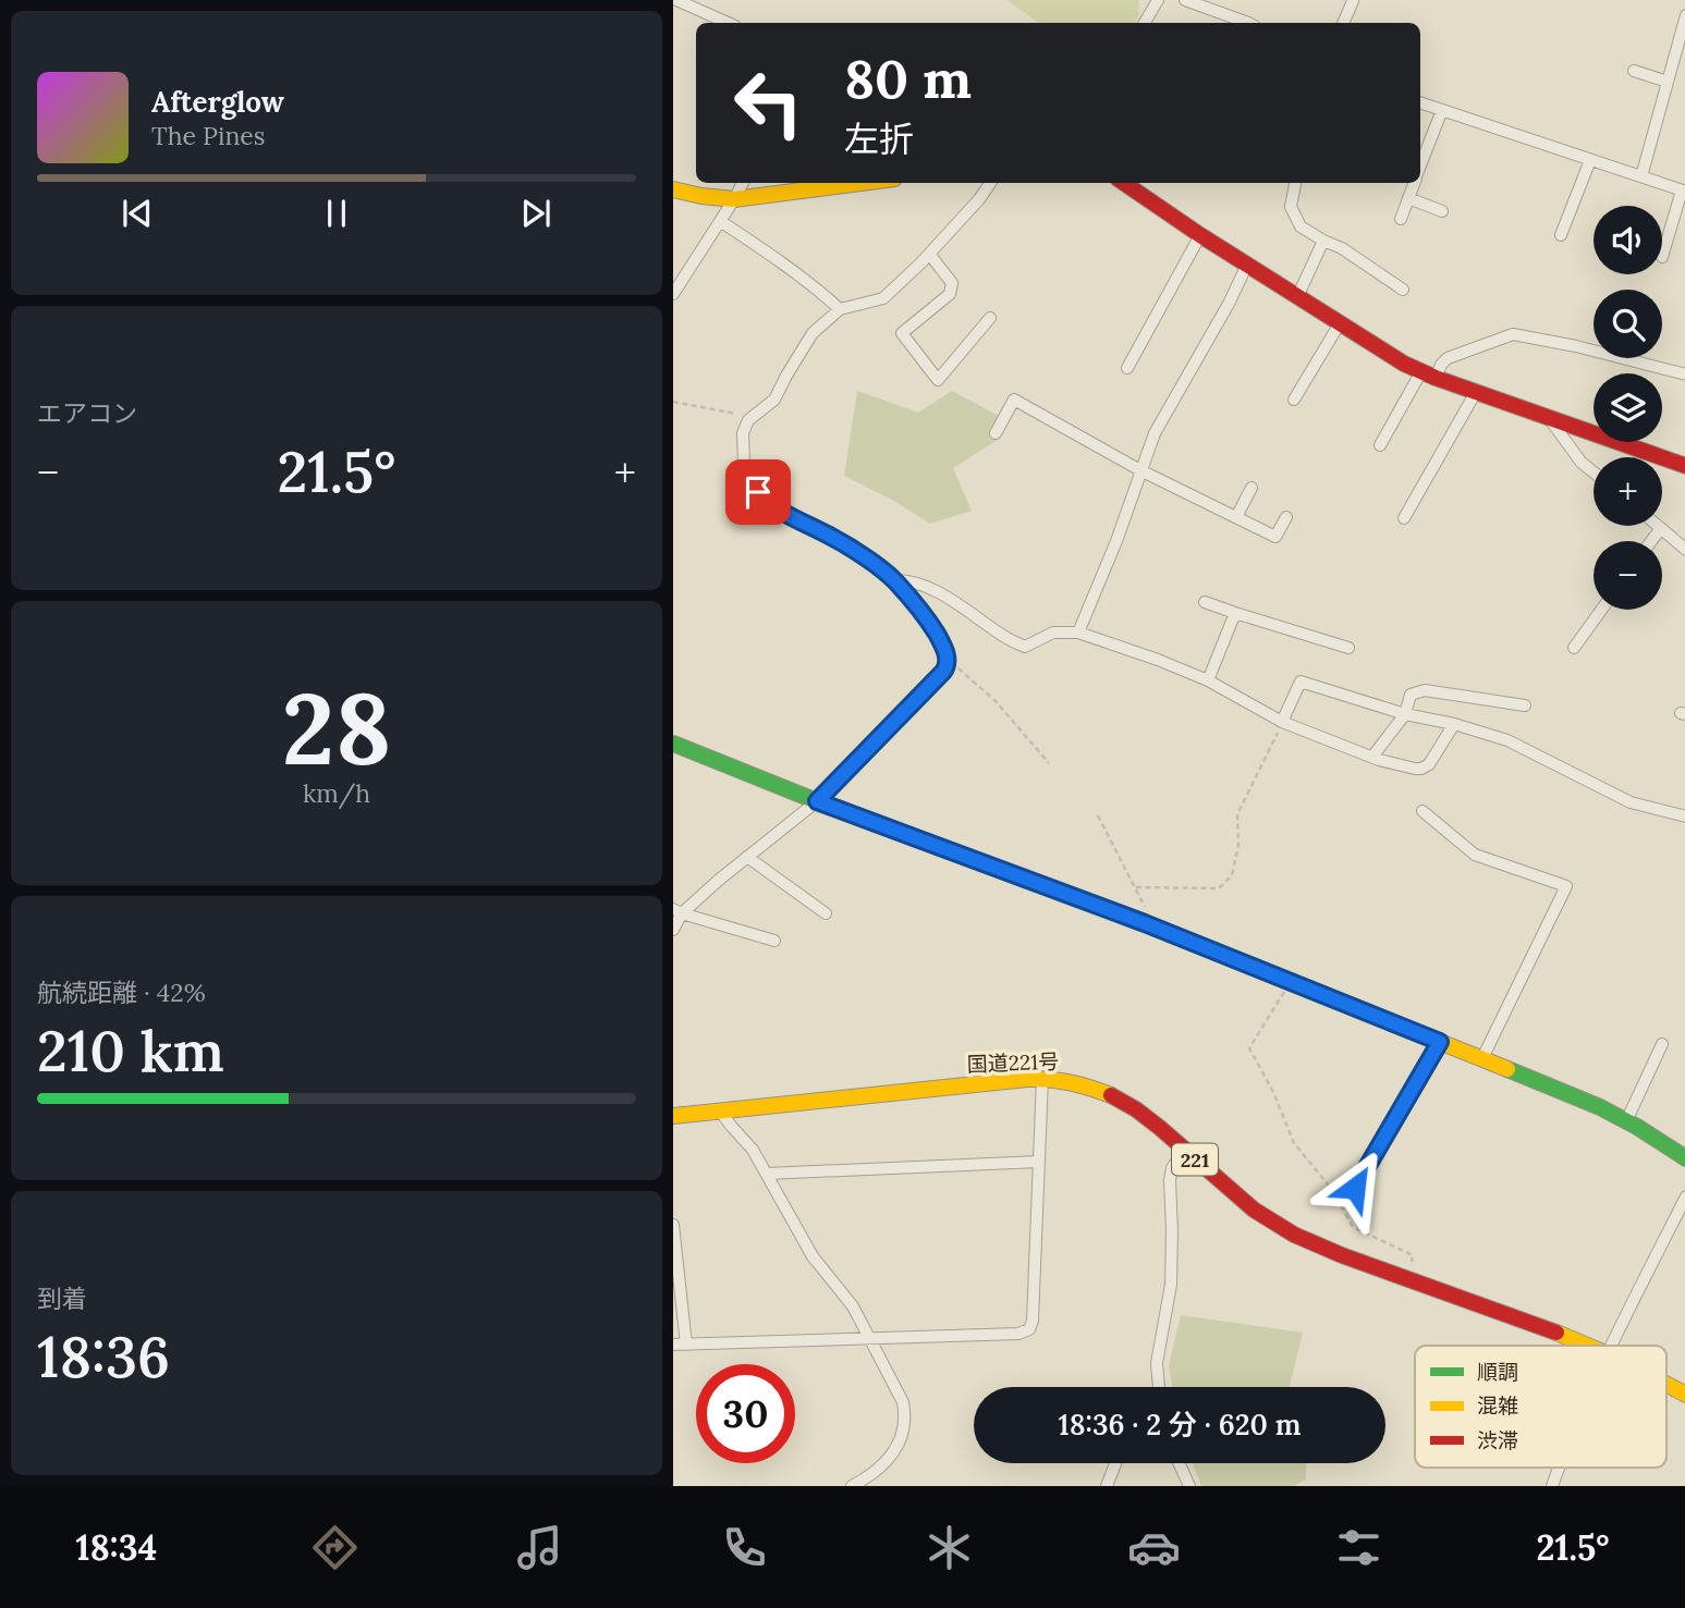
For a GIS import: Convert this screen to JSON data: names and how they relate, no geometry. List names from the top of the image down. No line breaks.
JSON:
{"streets":{"main road":["国道221号","221"]},"legend":["順調","混雑","渋滞"],"page":{"turn":["80 m","左折"],"song":["Afterglow","The Pines"],"map_buttons":["+","−"],"tile":["エアコン",["28","km/h"],["航続距離 · 42%","210 km"],["到着","18:36"]],"heat":["−","21.5°","+"],"limit":"30","trip":"18:36 · 2 分 · 620 m","tabs":["18:34","21.5°"]}}
